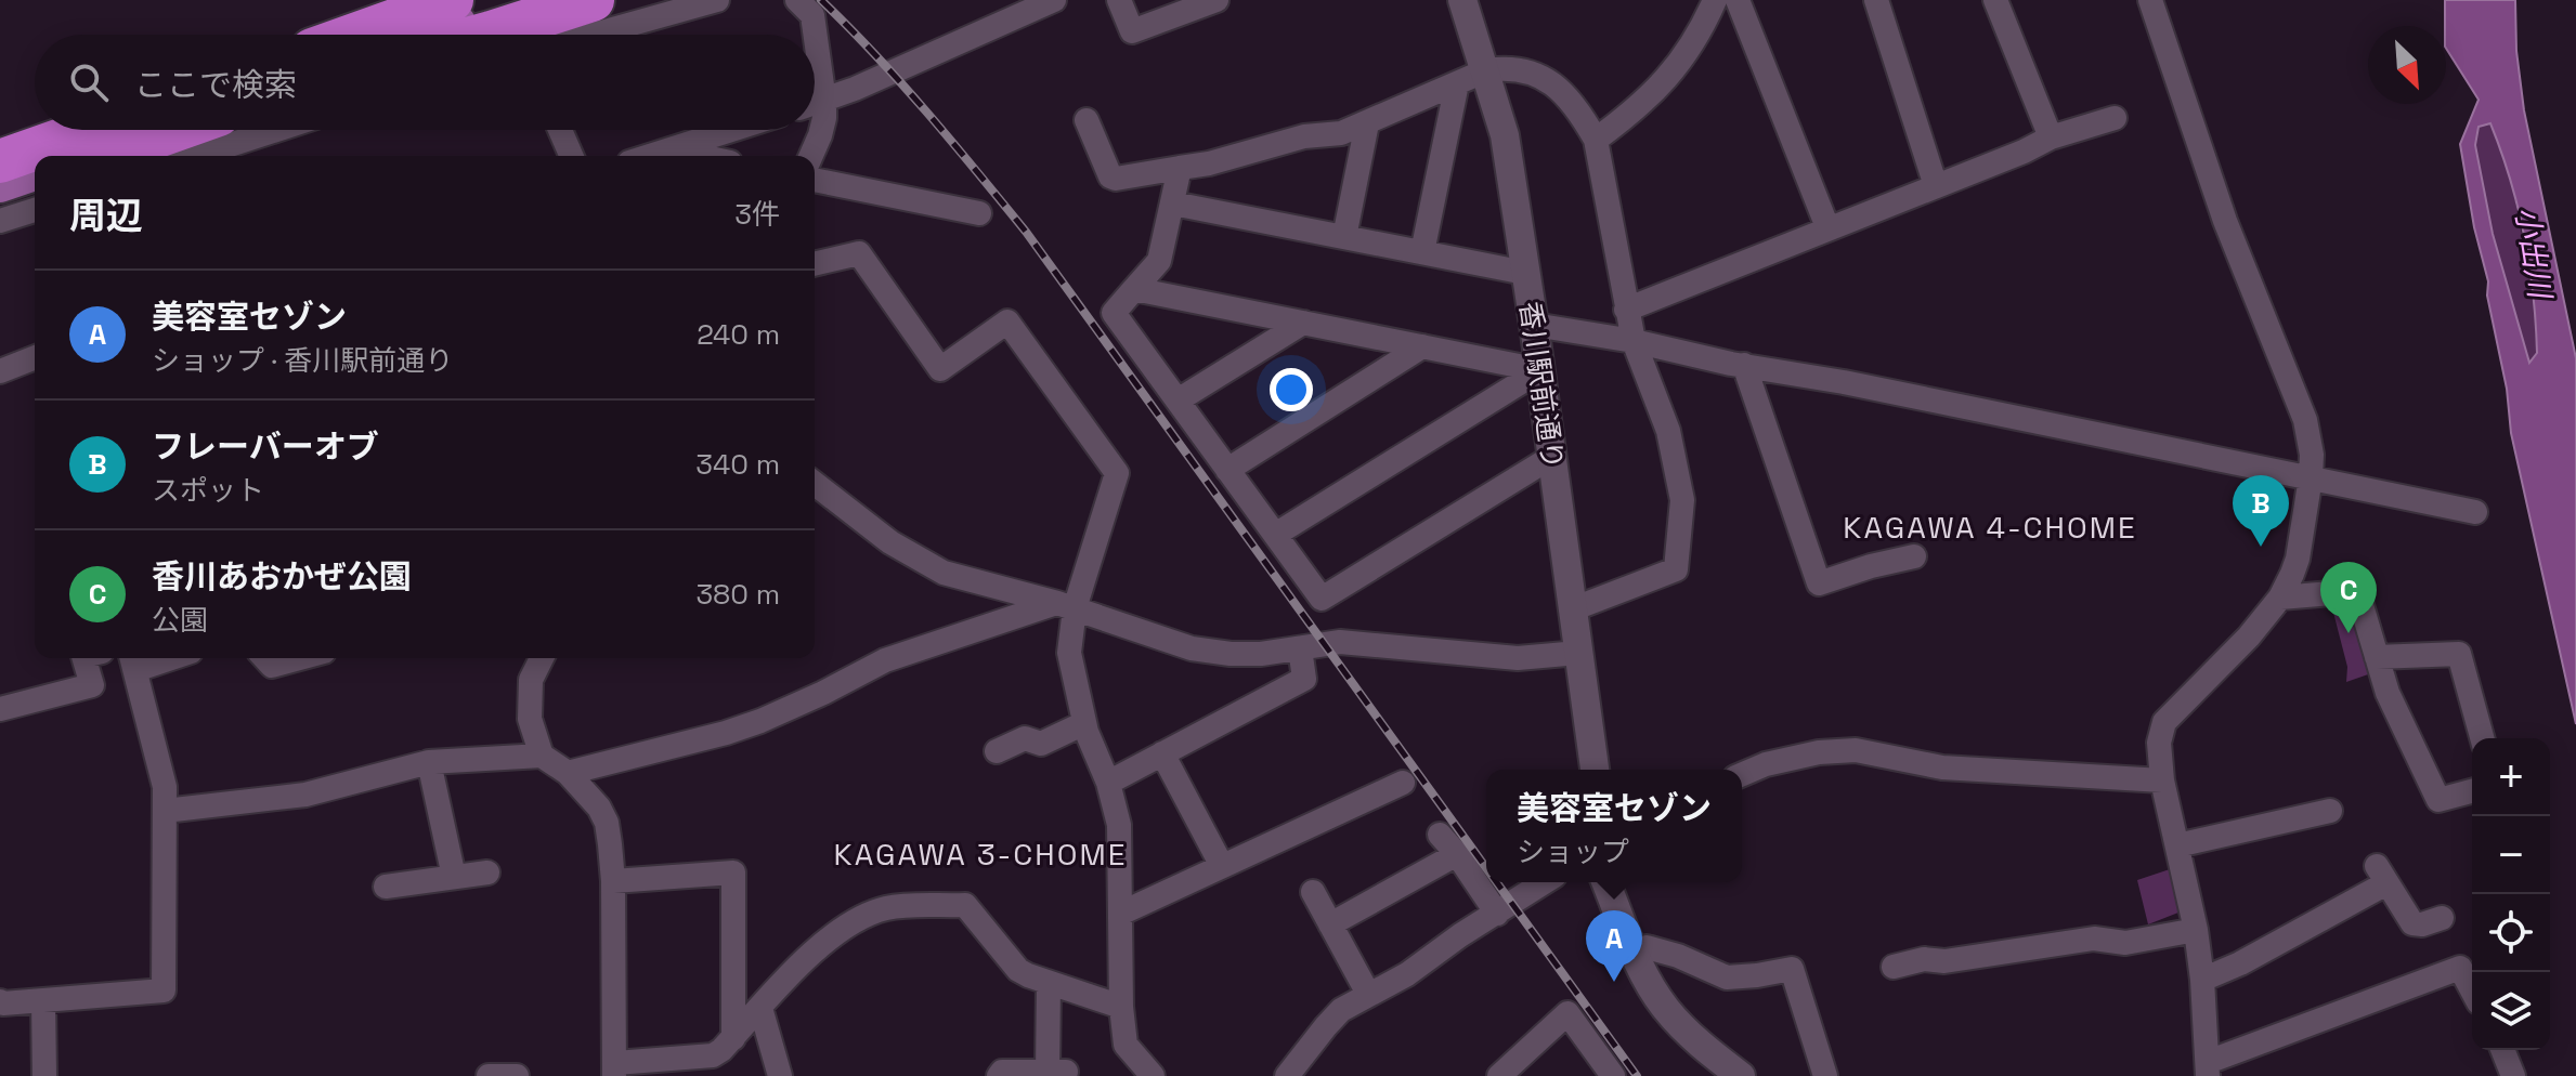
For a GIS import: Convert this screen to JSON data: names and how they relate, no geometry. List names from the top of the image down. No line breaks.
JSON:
{"streets":{"street":["香川駅前通り"]},"districts":["KAGAWA 4-CHOME","KAGAWA 3-CHOME"],"water":["小出川"],"north":"bottom right","page":{"search":"ここで検索","heading":["周辺","3件"],"list":[{"mark":"A","name":"美容室セゾン","note":"ショップ · 香川駅前通り","value":"240 m"},{"mark":"B","name":"フレーバーオブ","note":"スポット","value":"340 m"},{"mark":"C","name":"香川あおかぜ公園","note":"公園","value":"380 m"}],"pins":["B","C","A"],"map_buttons":["+","−"],"popup":["美容室セゾン","ショップ"]}}
